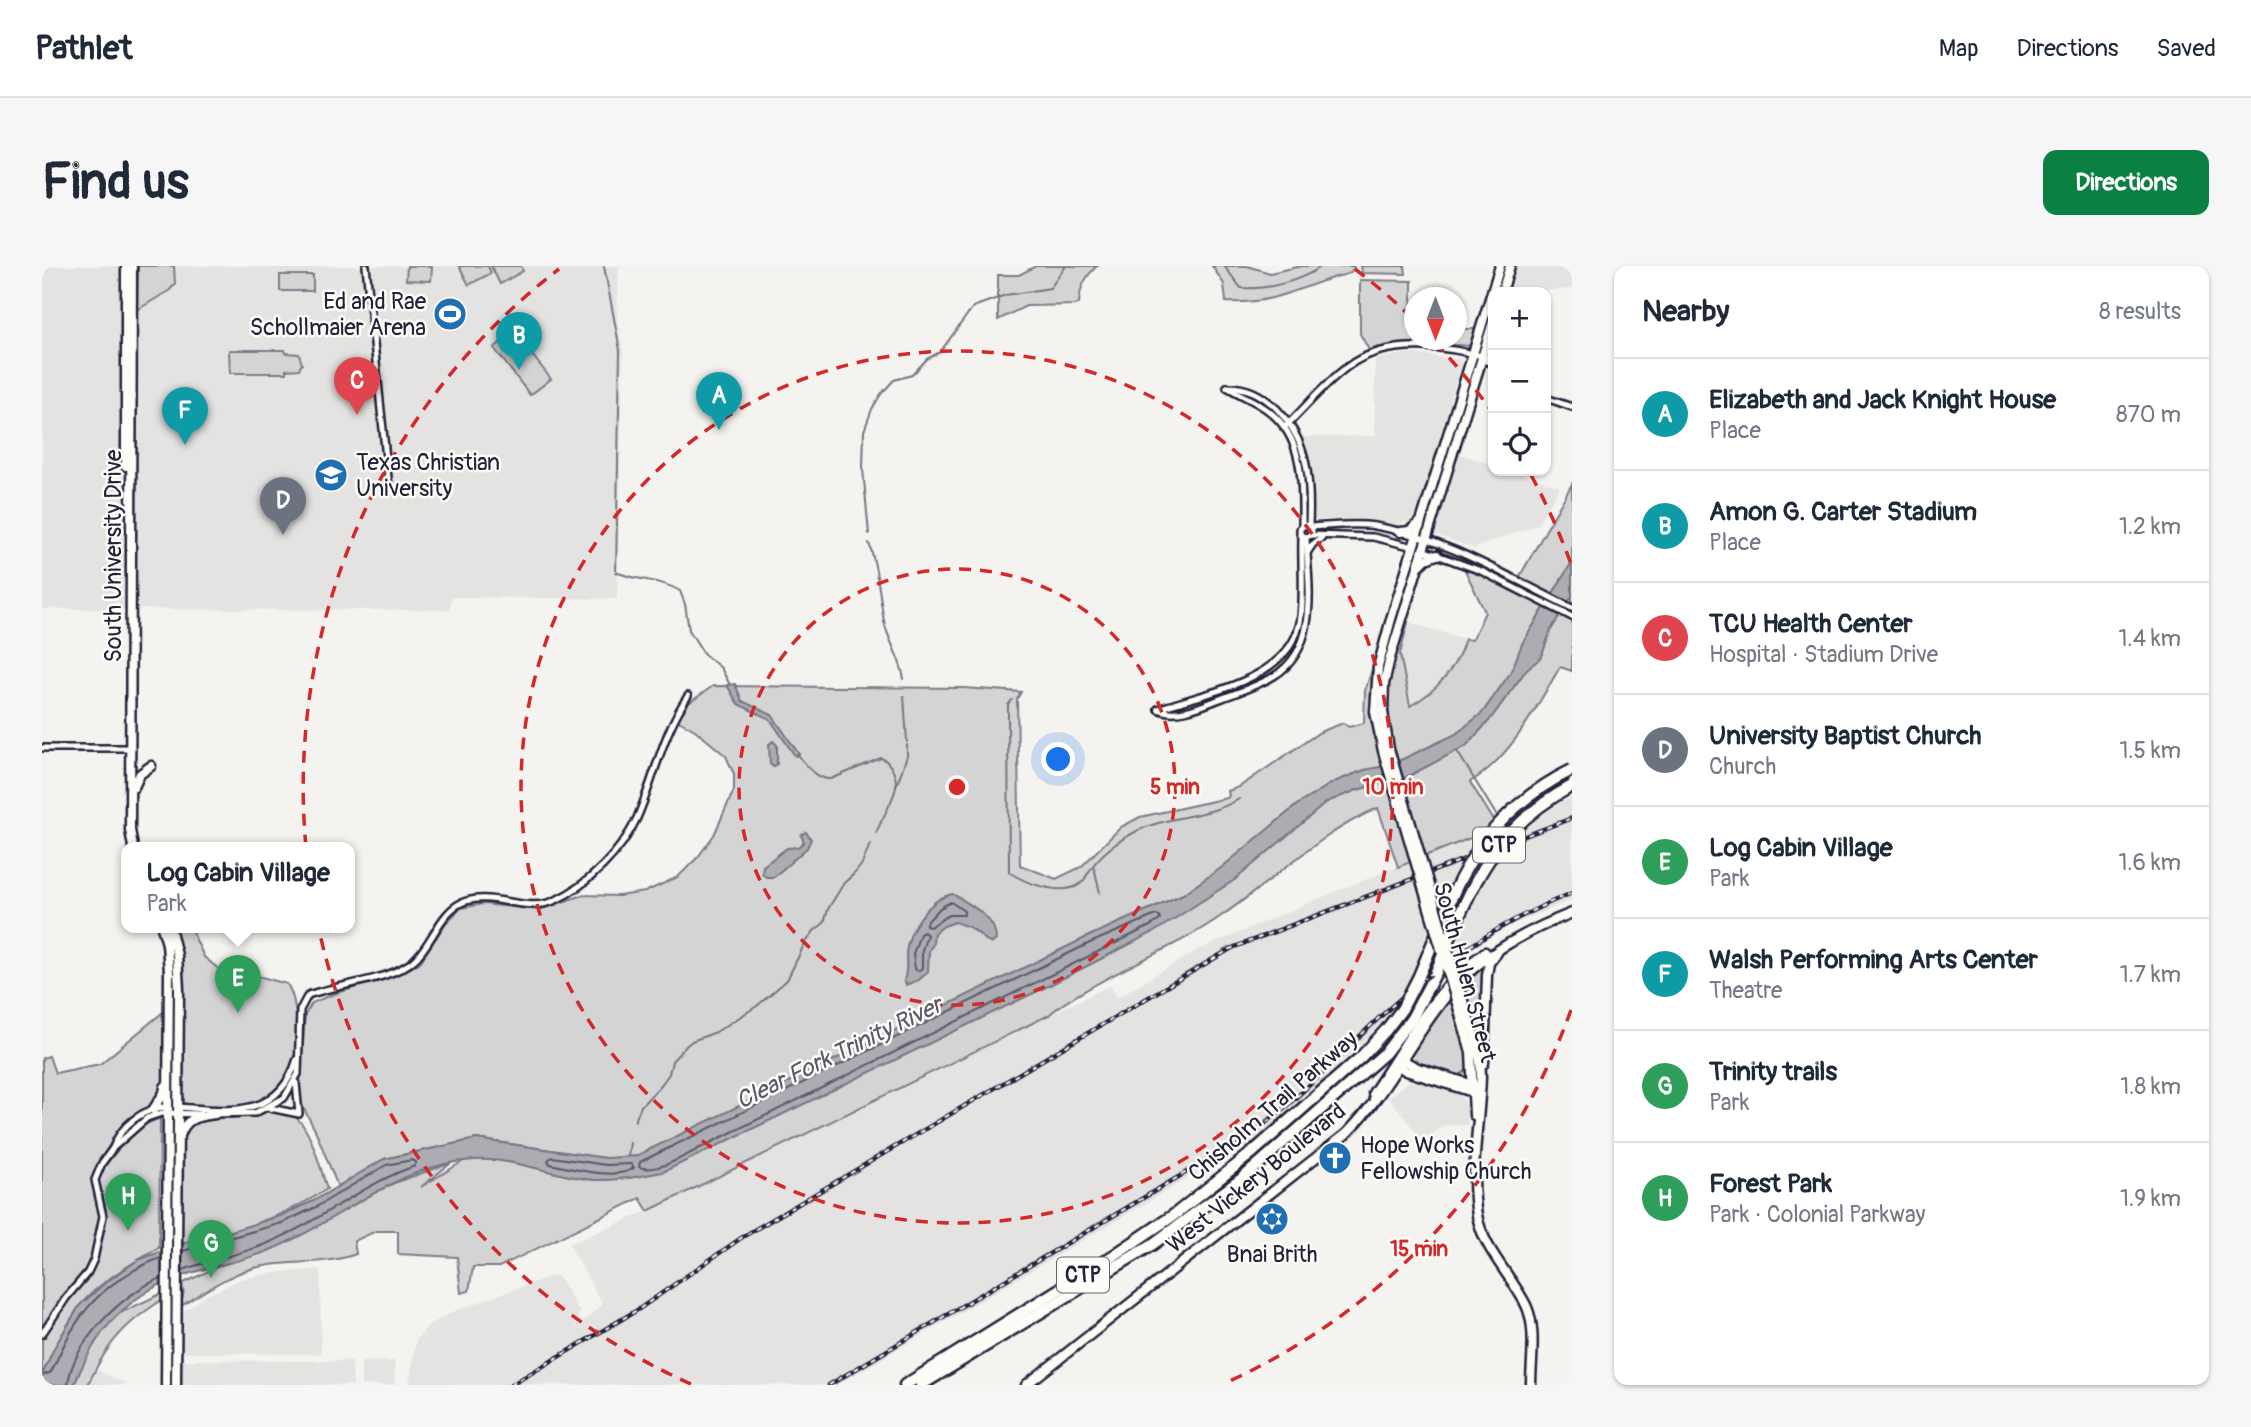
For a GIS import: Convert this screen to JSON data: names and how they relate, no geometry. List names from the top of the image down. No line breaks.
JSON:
{"streets":{"highway":["CTP","Chisholm Trail Parkway"],"main road":["South University Drive","South Hulen Street","West Vickery Boulevard"]},"water":["Clear Fork Trinity River"],"places":{"sports":["Ed and Rae Schollmaier Arena"],"school or university":["Texas Christian University"],"church":["Hope Works Fellowship Church"],"synagogue":["Bnai Brith"]},"north":"bottom","page":{"header":"Pathlet","nav":["Map","Directions","Saved"],"buttons":"Directions","title":"Find us","heading":["Nearby","8 results"],"map_buttons":["+","−"],"pins":["B","C","A","F","D","E","H","G"],"list":[{"mark":"A","name":"Elizabeth and Jack Knight House","note":"Place","value":"870 m"},{"mark":"B","name":"Amon G. Carter Stadium","note":"Place","value":"1.2 km"},{"mark":"C","name":"TCU Health Center","note":"Hospital · Stadium Drive","value":"1.4 km"},{"mark":"D","name":"University Baptist Church","note":"Church","value":"1.5 km"},{"mark":"E","name":"Log Cabin Village","note":"Park","value":"1.6 km"},{"mark":"F","name":"Walsh Performing Arts Center","note":"Theatre","value":"1.7 km"},{"mark":"G","name":"Trinity trails","note":"Park","value":"1.8 km"},{"mark":"H","name":"Forest Park","note":"Park · Colonial Parkway","value":"1.9 km"}],"popup":["Log Cabin Village","Park"]},"rings":["5 min","10 min","15 min"]}
